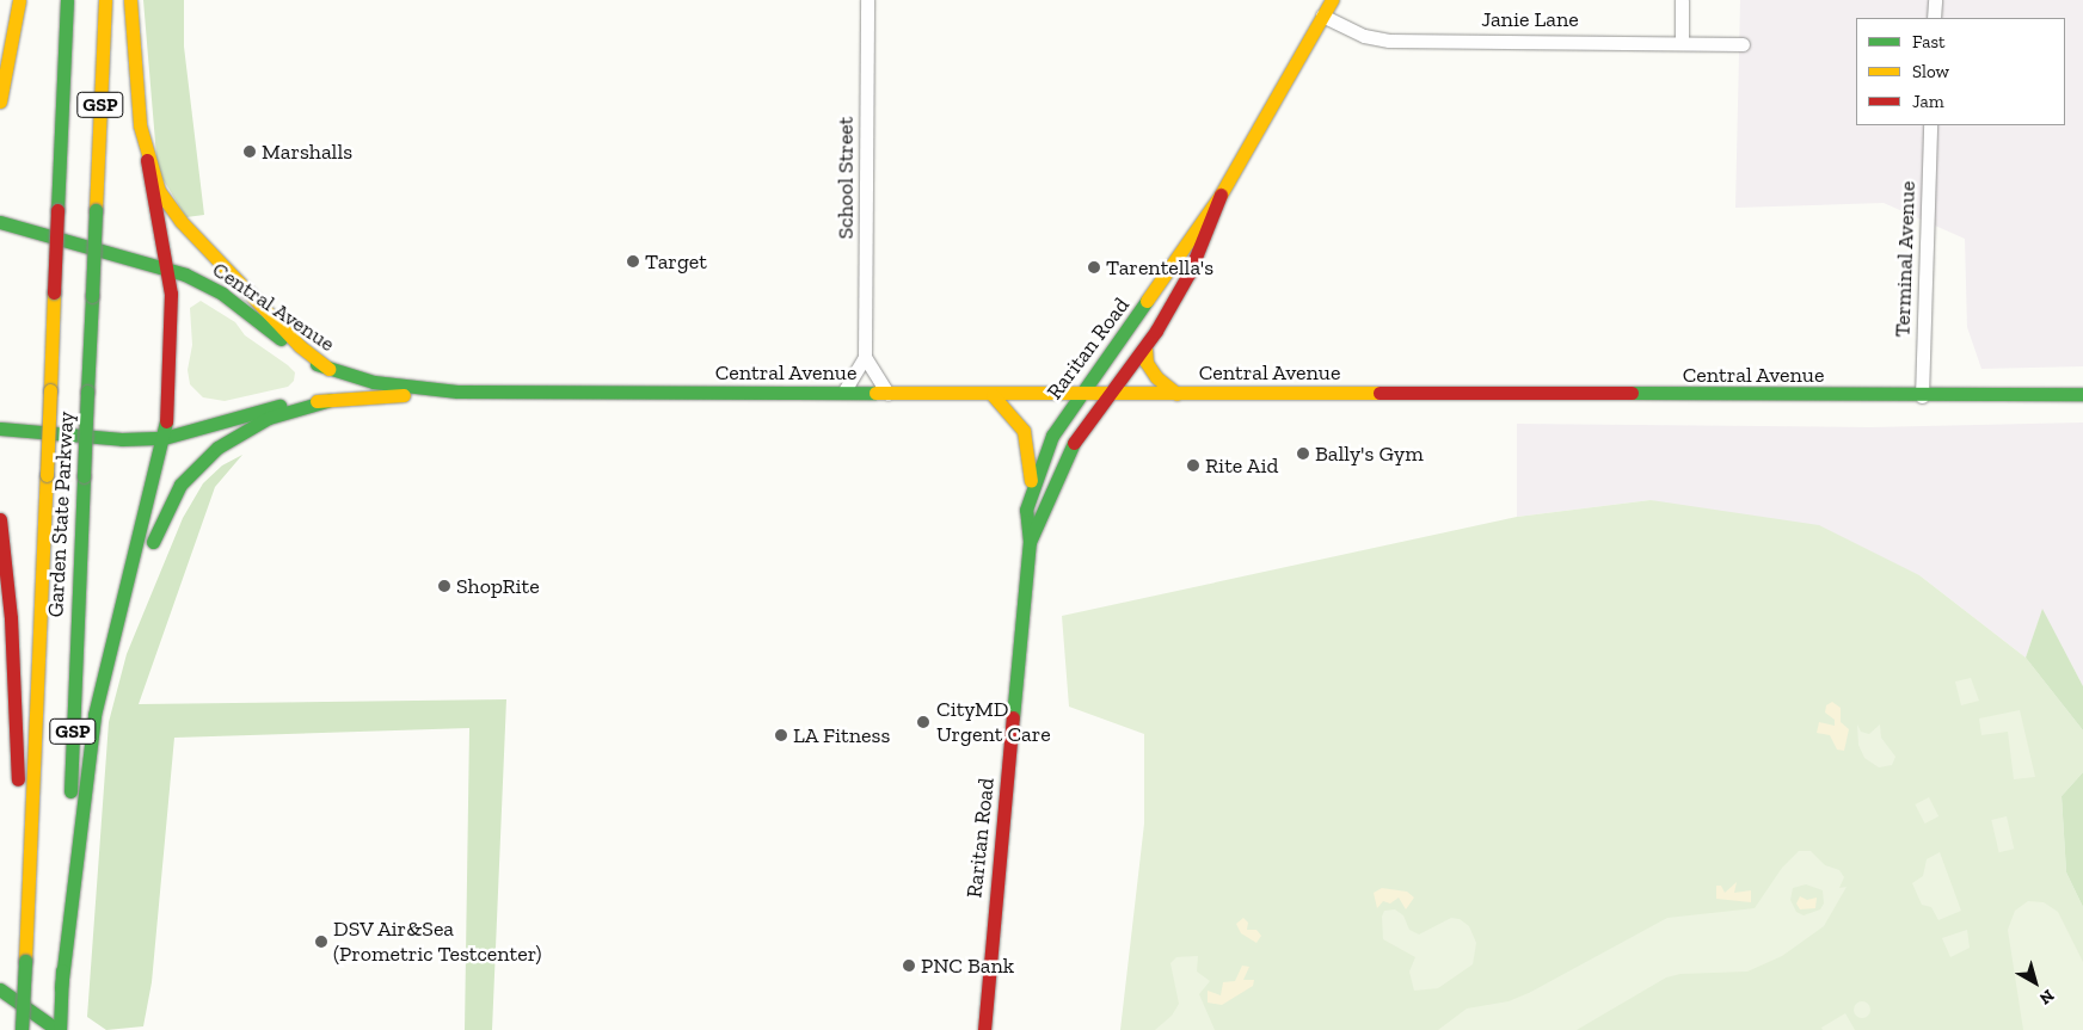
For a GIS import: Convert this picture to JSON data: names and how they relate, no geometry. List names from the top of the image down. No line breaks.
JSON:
{"streets":{"main road":["GSP","Central Avenue","Raritan Road","Garden State Parkway"],"street":["Janie Lane","School Street","Terminal Avenue"]},"crossings":[["Janie Lane","Raritan Road"],["Terminal Avenue","Central Avenue"],["Central Avenue","Raritan Road"]],"places":["Marshalls","Target","Tarentella's","Bally's Gym","Rite Aid","ShopRite","CityMD Urgent Care","LA Fitness","DSV Air&Sea (Prometric Testcenter)","PNC Bank"],"legend":["Fast","Slow","Jam"],"north":"bottom right"}
